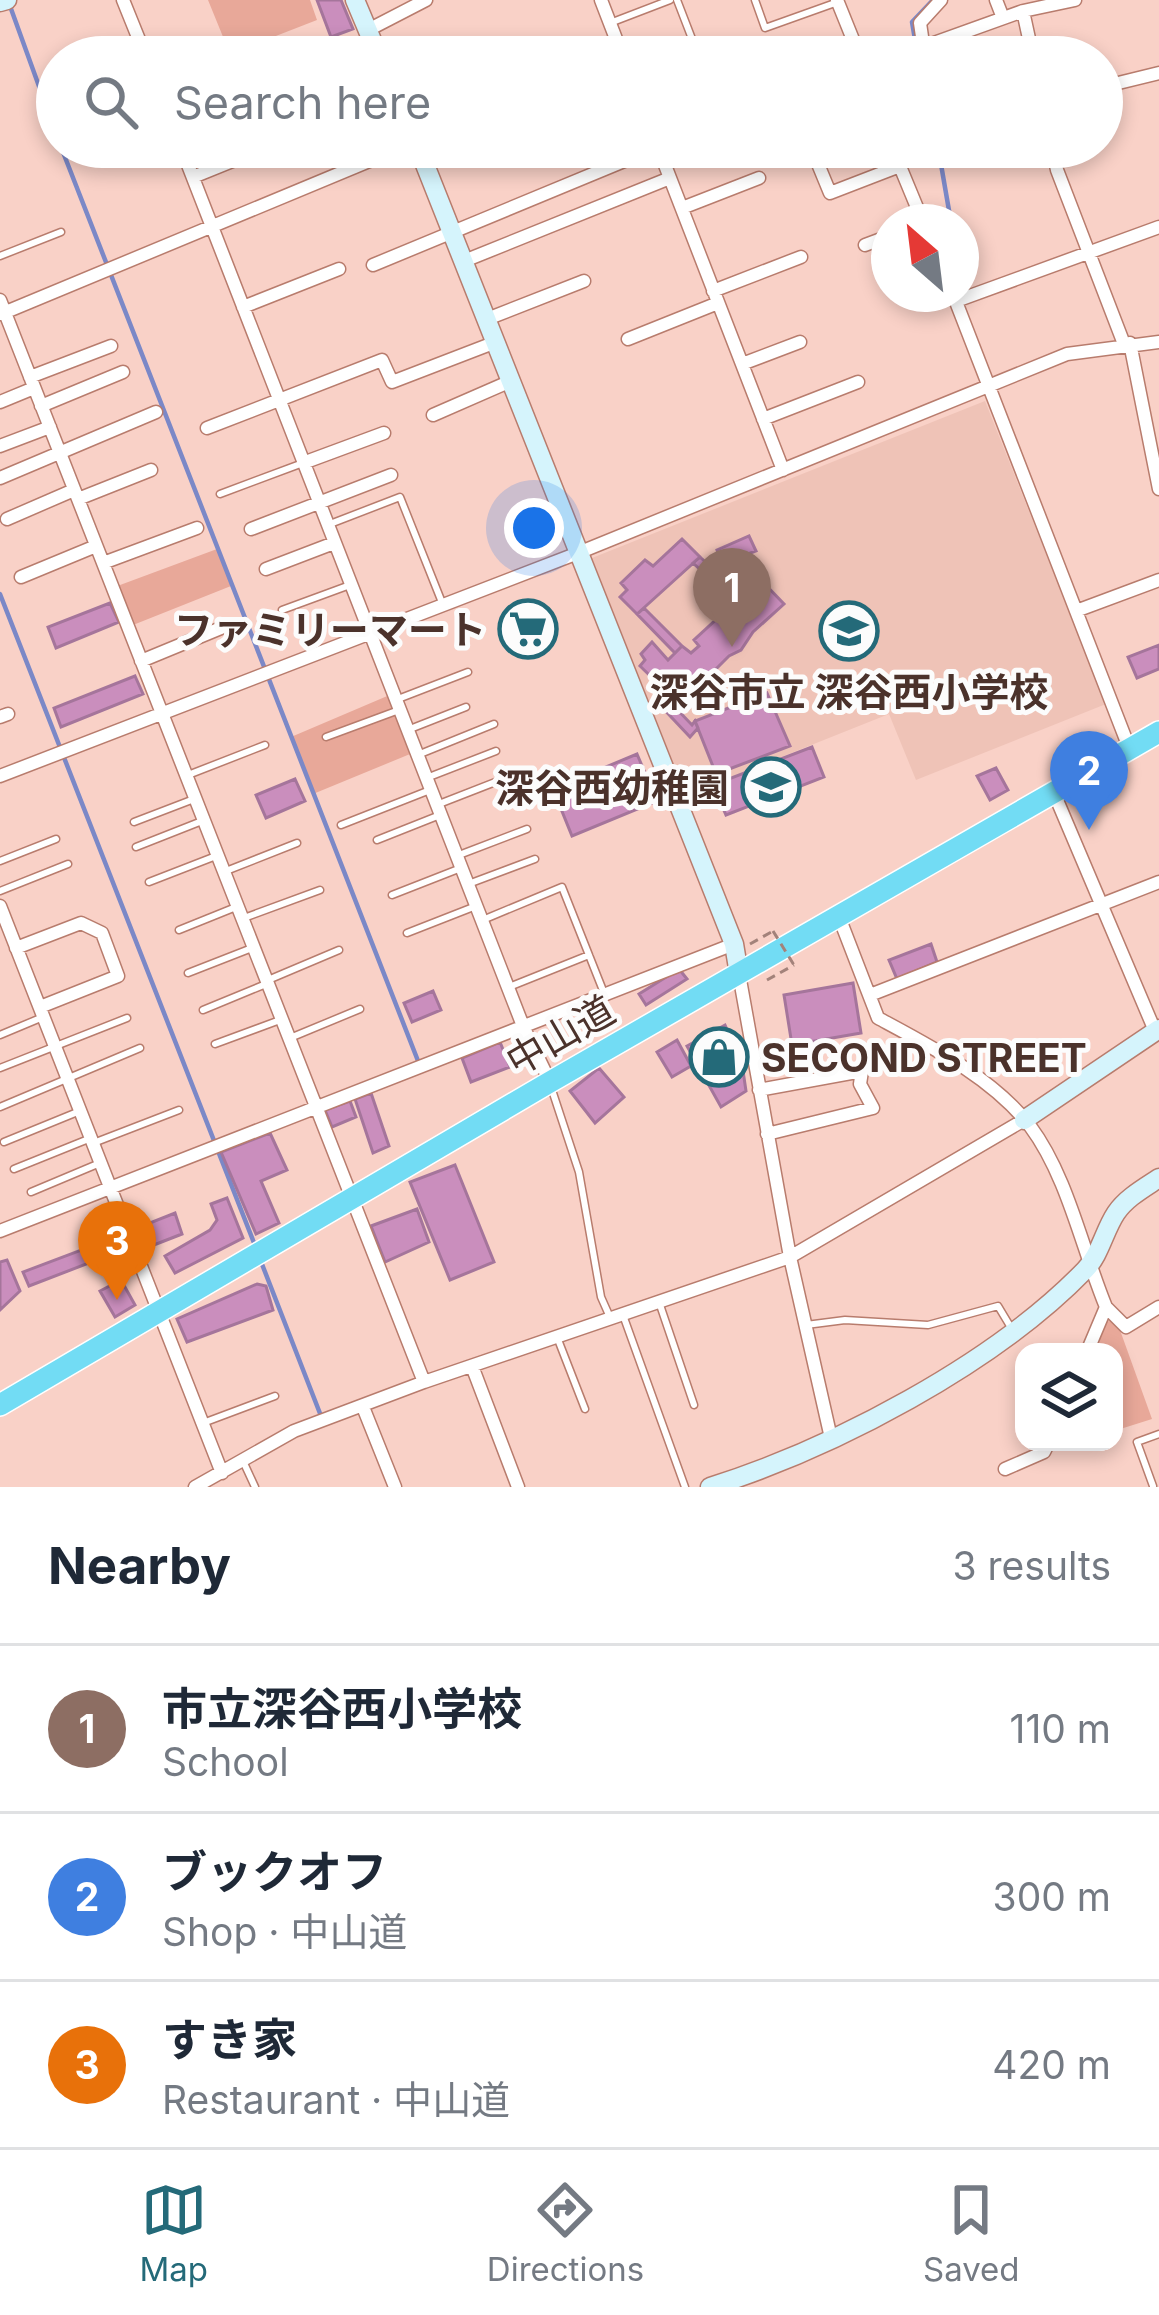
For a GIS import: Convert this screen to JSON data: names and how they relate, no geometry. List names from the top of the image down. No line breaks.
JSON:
{"streets":{"highway":["中山道"]},"places":{"supermarket":["ファミリーマート"],"school or university":["深谷市立 深谷西小学校","深谷西幼稚園"],"shop":["SECOND STREET"]},"north":"top left","page":{"search":"Search here","pins":["1","2","3"],"heading":["Nearby","3 results"],"list":[{"mark":"1","name":"市立深谷西小学校","note":"School","value":"110 m"},{"mark":"2","name":"ブックオフ","note":"Shop · 中山道","value":"300 m"},{"mark":"3","name":"すき家","note":"Restaurant · 中山道","value":"420 m"}],"nav":["Map","Directions","Saved"]}}
